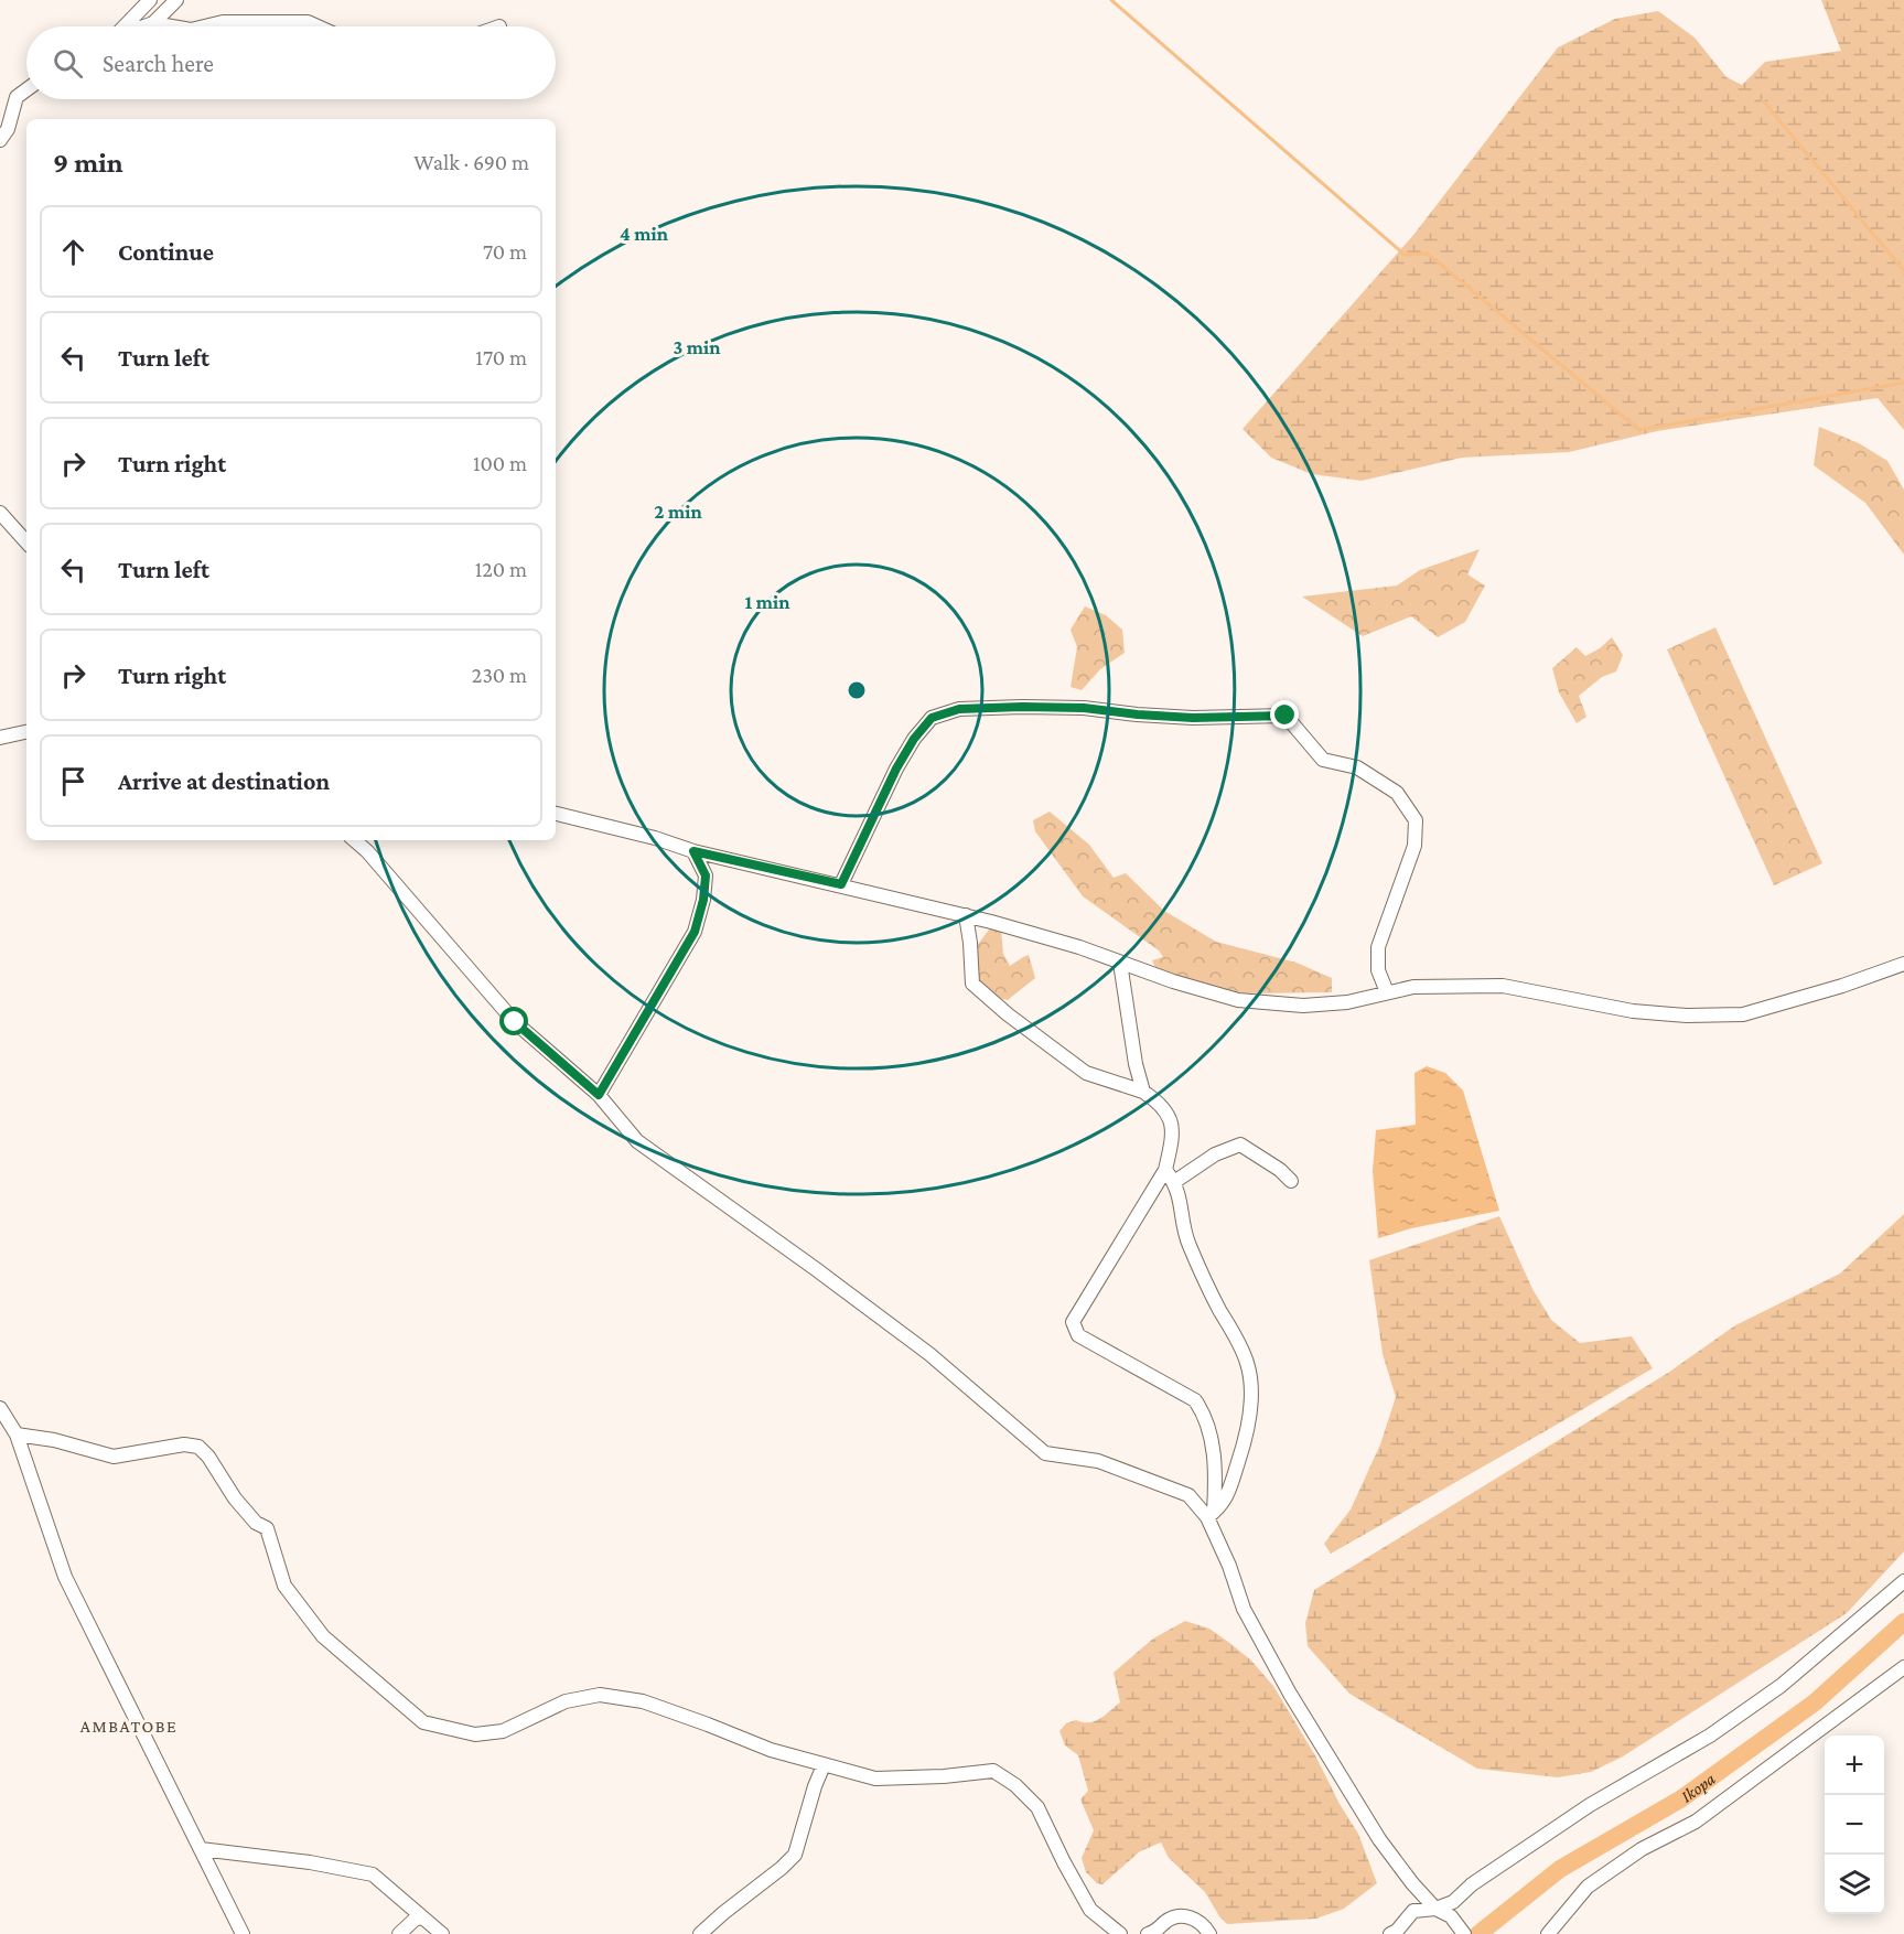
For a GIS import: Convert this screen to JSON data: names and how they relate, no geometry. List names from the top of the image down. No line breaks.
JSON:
{"districts":["AMBATOBE"],"water":["Ikopa"],"page":{"search":"Search here","heading":["9 min","Walk · 690 m"],"list":[["Continue","70 m"],["Turn left","170 m"],["Turn right","100 m"],["Turn left","120 m"],["Turn right","230 m"],"Arrive at destination"],"map_buttons":["+","−"]},"rings":["4 min","3 min","2 min","1 min"]}
